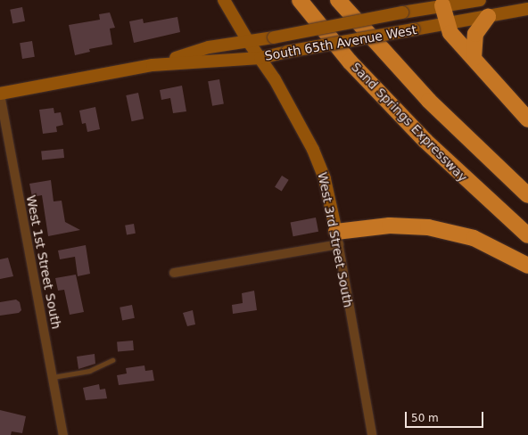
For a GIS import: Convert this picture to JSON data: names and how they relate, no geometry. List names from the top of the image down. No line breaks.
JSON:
{"streets":{"highway":["Sand Springs Expressway"],"street":["South 65th Avenue West","West 3rd Street South","West 1st Street South"]},"crossings":[["South 65th Avenue West","West 3rd Street South"],["South 65th Avenue West","West 1st Street South"]],"scale_bar":"50 m"}
